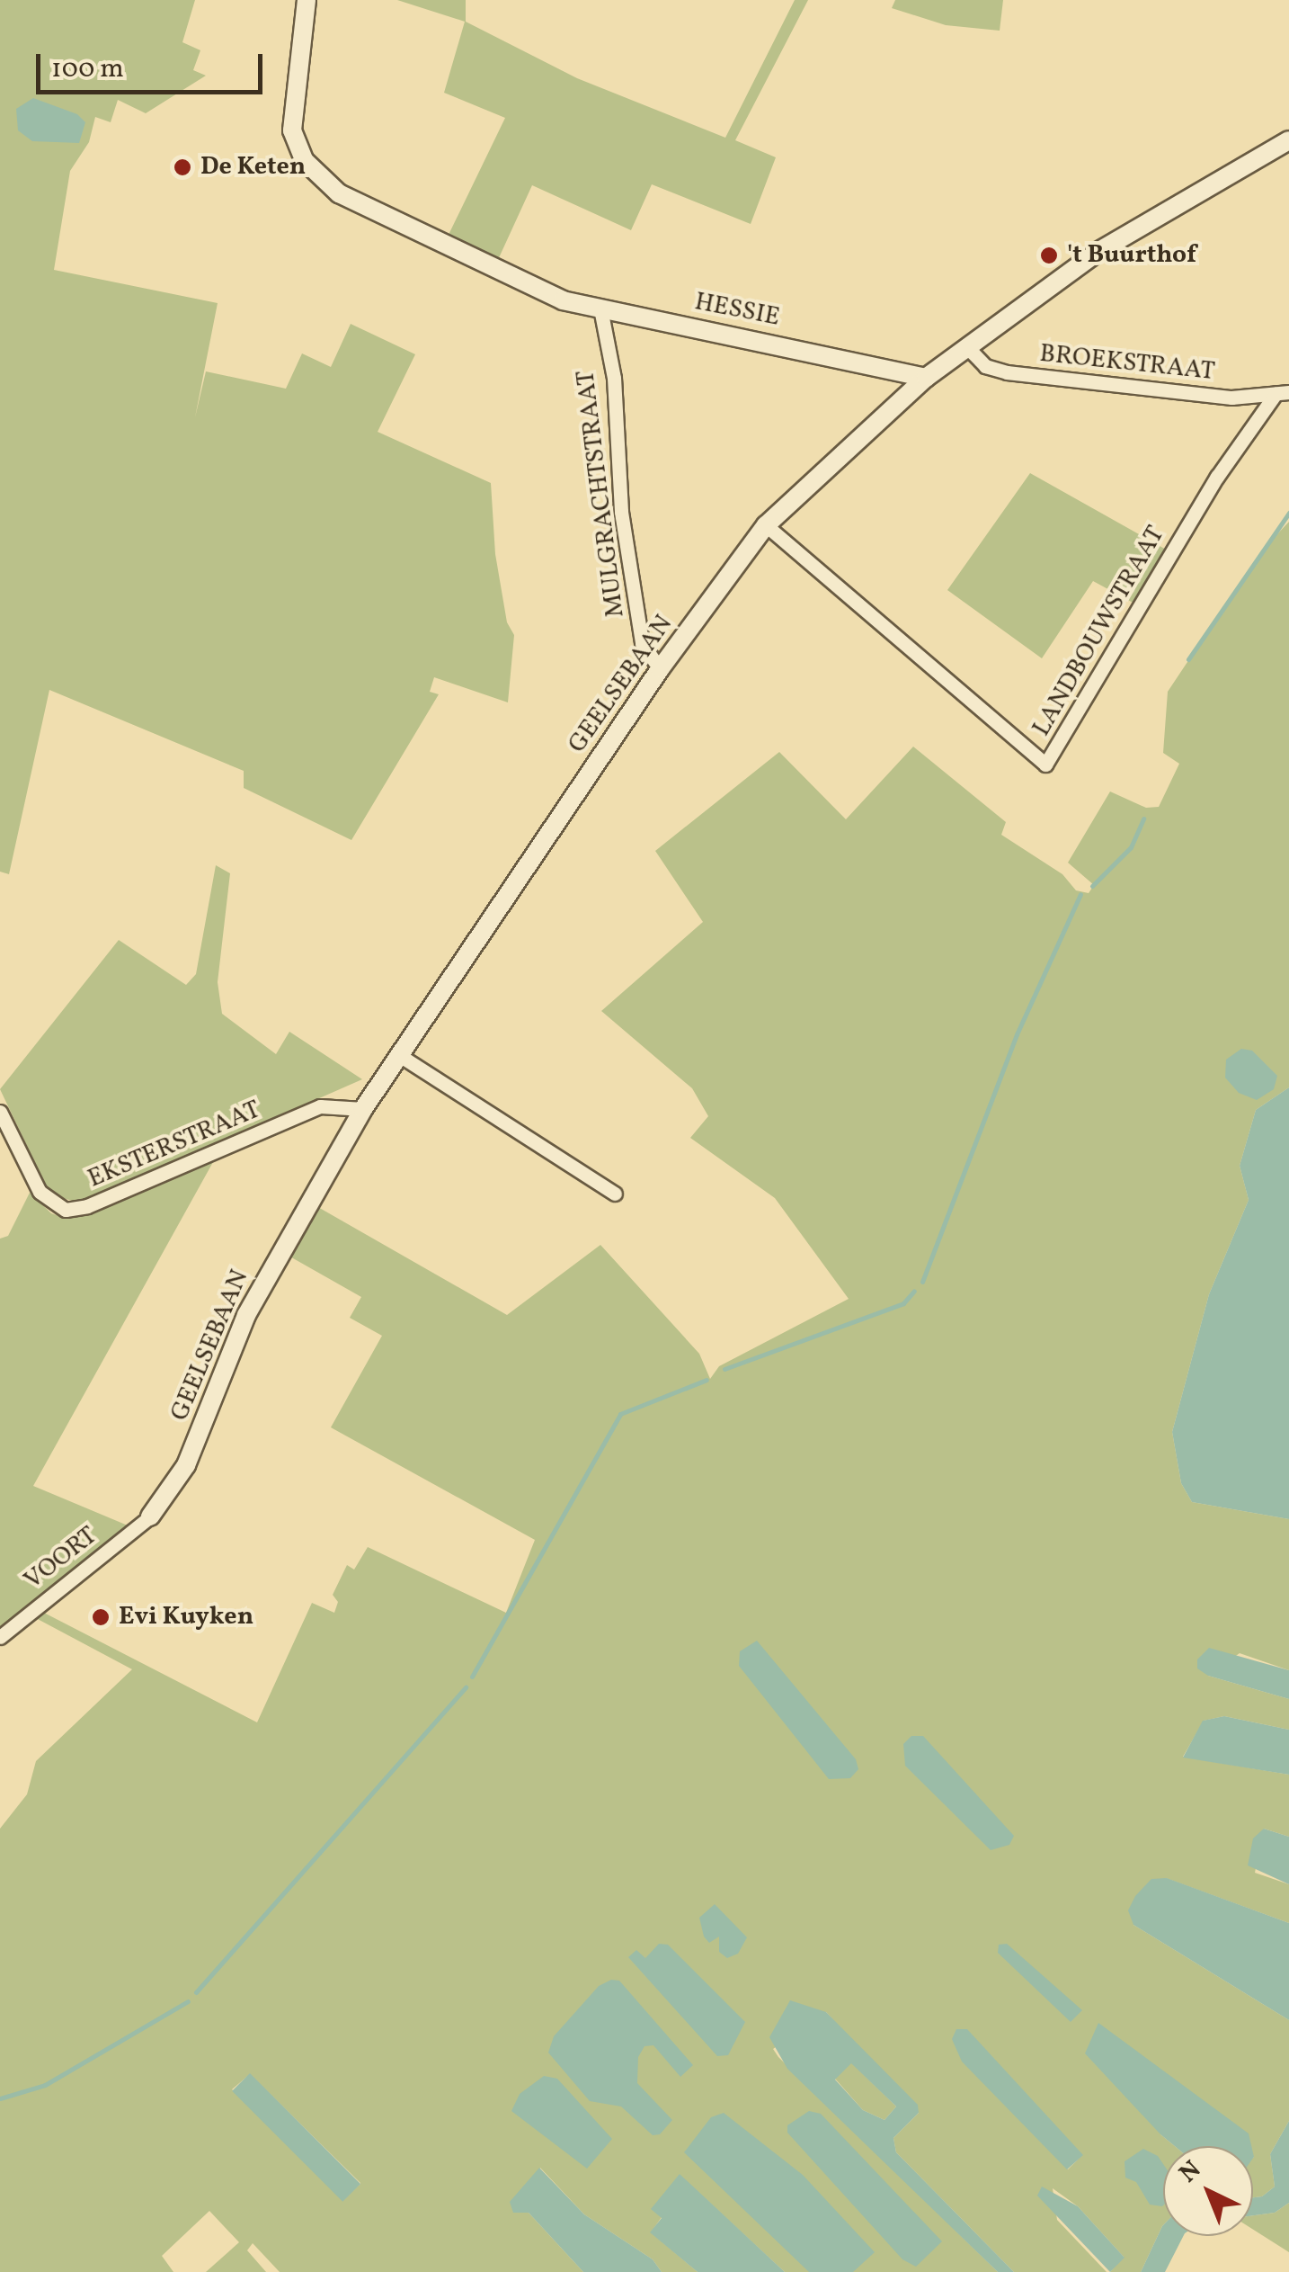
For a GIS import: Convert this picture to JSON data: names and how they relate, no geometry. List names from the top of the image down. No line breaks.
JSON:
{"streets":{"street":["HESSIE","BROEKSTRAAT","MULGRACHTSTRAAT","LANDBOUWSTRAAT","GEELSEBAAN","EKSTERSTRAAT","VOORT"]},"crossings":[["HESSIE","MULGRACHTSTRAAT"],["HESSIE","GEELSEBAAN"],["BROEKSTRAAT","LANDBOUWSTRAAT"],["MULGRACHTSTRAAT","GEELSEBAAN"],["LANDBOUWSTRAAT","GEELSEBAAN"],["GEELSEBAAN","EKSTERSTRAAT"],["GEELSEBAAN","VOORT"]],"places":["De Keten","'t Buurthof","Evi Kuyken"],"scale_bar":"100 m","north":"top left"}
